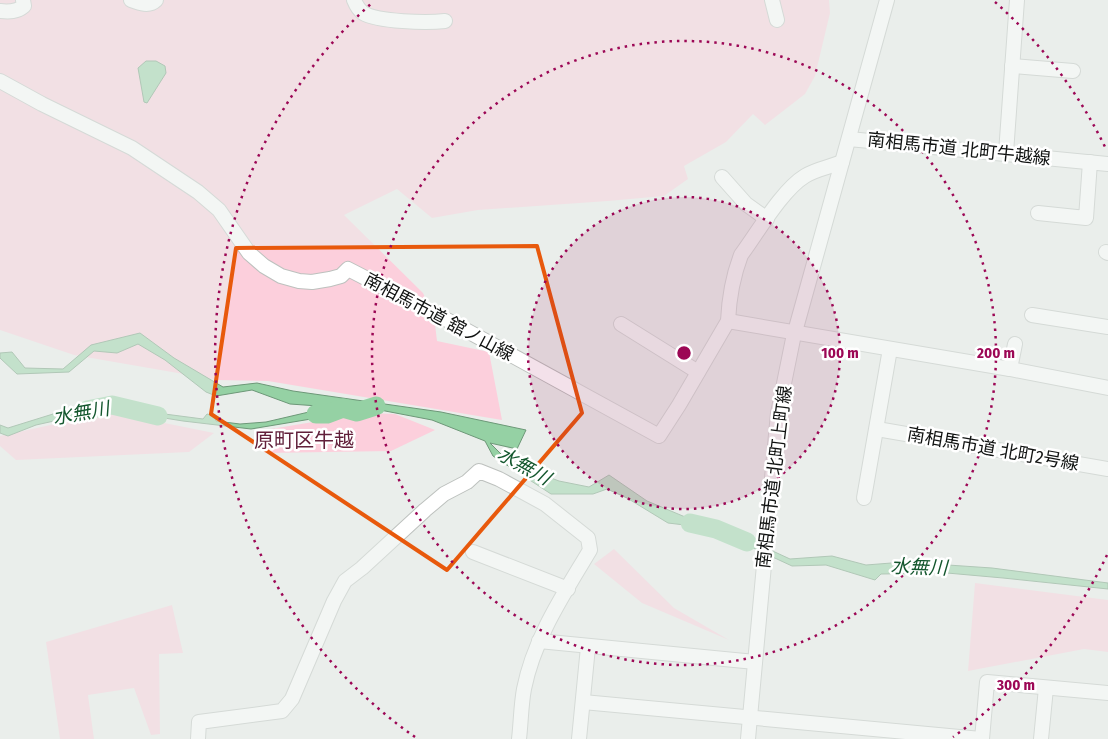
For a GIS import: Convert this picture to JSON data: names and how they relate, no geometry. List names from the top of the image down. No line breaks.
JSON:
{"streets":{"street":["南相馬市道 北町牛越線","南相馬市道 舘ノ山線","南相馬市道 北町2号線","南相馬市道 北町上町線"]},"crossings":[["南相馬市道 北町牛越線","南相馬市道 北町上町線"]],"districts":["原町区牛越"],"water":["水無川"],"rings":["100 m","200 m","300 m"]}
